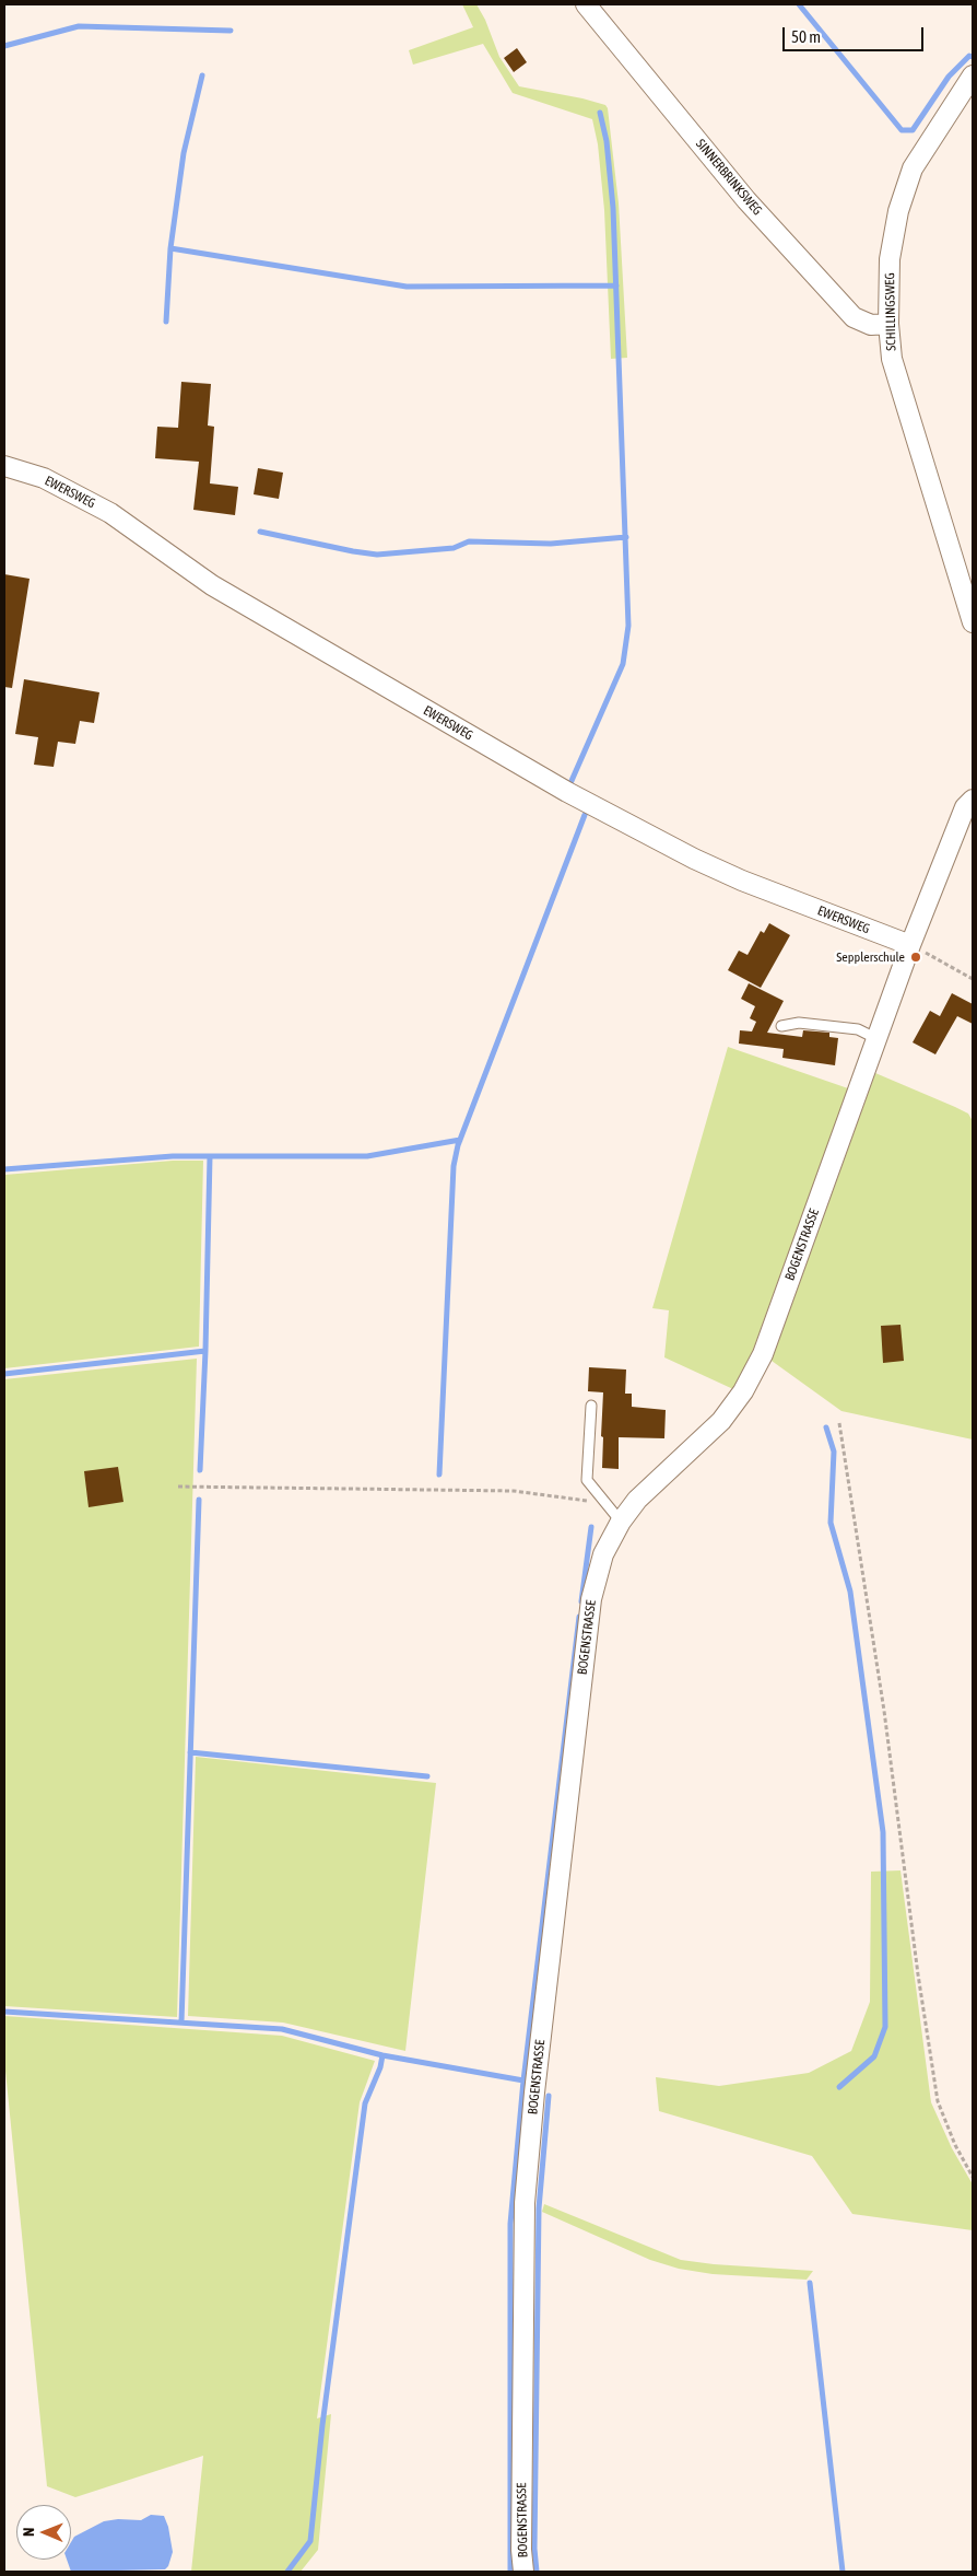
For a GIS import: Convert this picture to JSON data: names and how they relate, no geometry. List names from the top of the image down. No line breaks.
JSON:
{"streets":{"street":["SINNERBRINKSWEG","SCHILLINGSWEG","EWERSWEG","BOGENSTRASSE"]},"crossings":[["SINNERBRINKSWEG","SCHILLINGSWEG"],["EWERSWEG","BOGENSTRASSE"]],"places":["Sepplerschule"],"scale_bar":"50 m","north":"left"}
